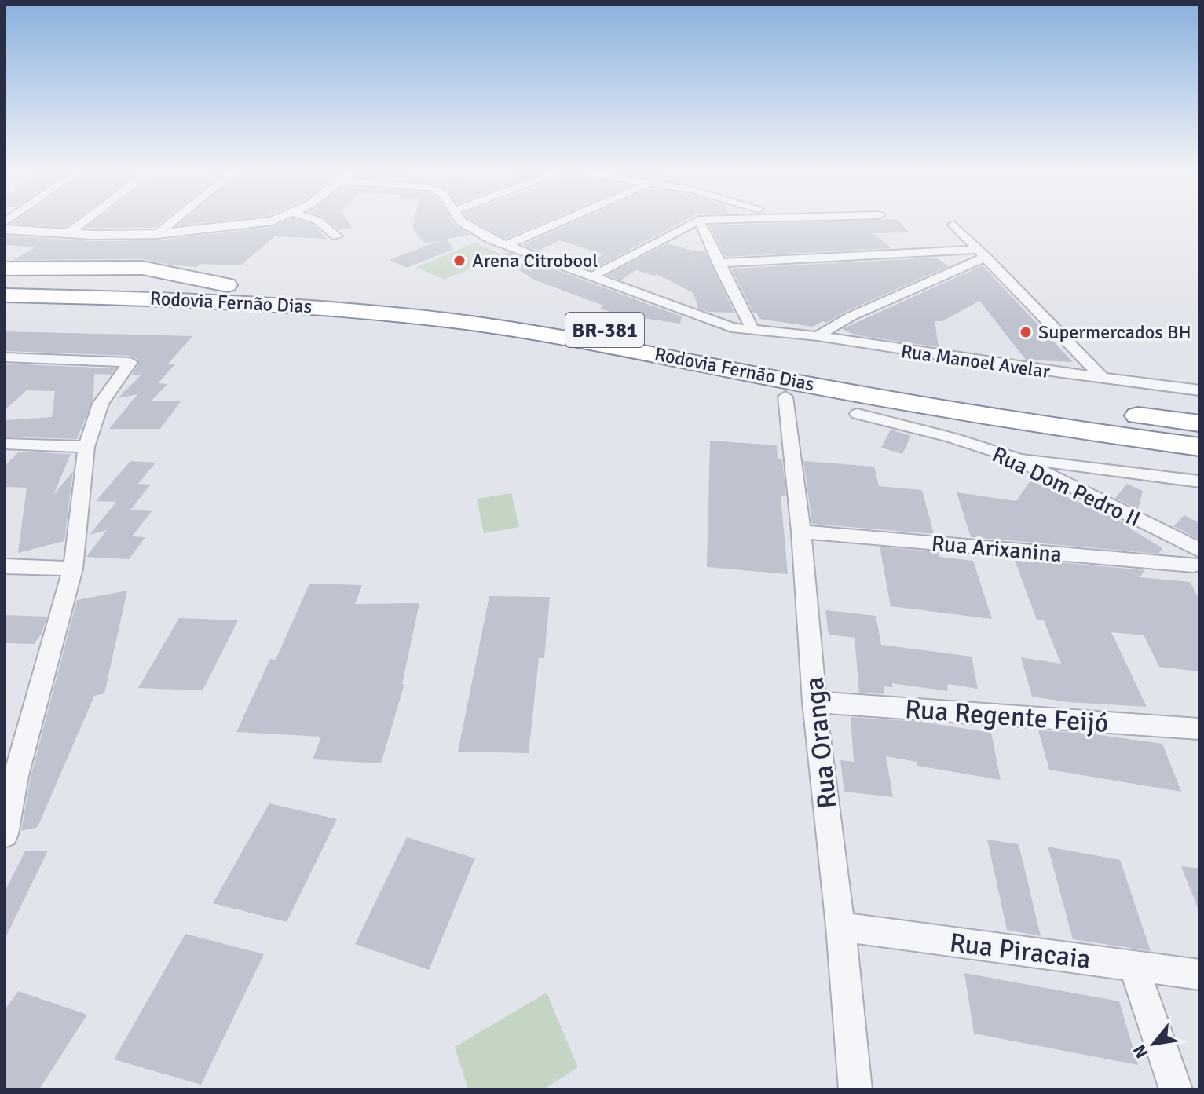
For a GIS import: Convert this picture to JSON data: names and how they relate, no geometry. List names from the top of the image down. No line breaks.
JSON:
{"streets":{"highway":["Rodovia Fernão Dias","BR-381"],"street":["Rua Manoel Avelar","Rua Dom Pedro II","Rua Arixanina","Rua Regente Feijó","Rua Oranga","Rua Piracaia"]},"crossings":[["Rua Dom Pedro II","Rua Arixanina"],["Rua Arixanina","Rua Oranga"],["Rua Regente Feijó","Rua Oranga"],["Rua Oranga","Rua Piracaia"]],"places":["Arena Citrobool","Supermercados BH"],"north":"bottom left"}
